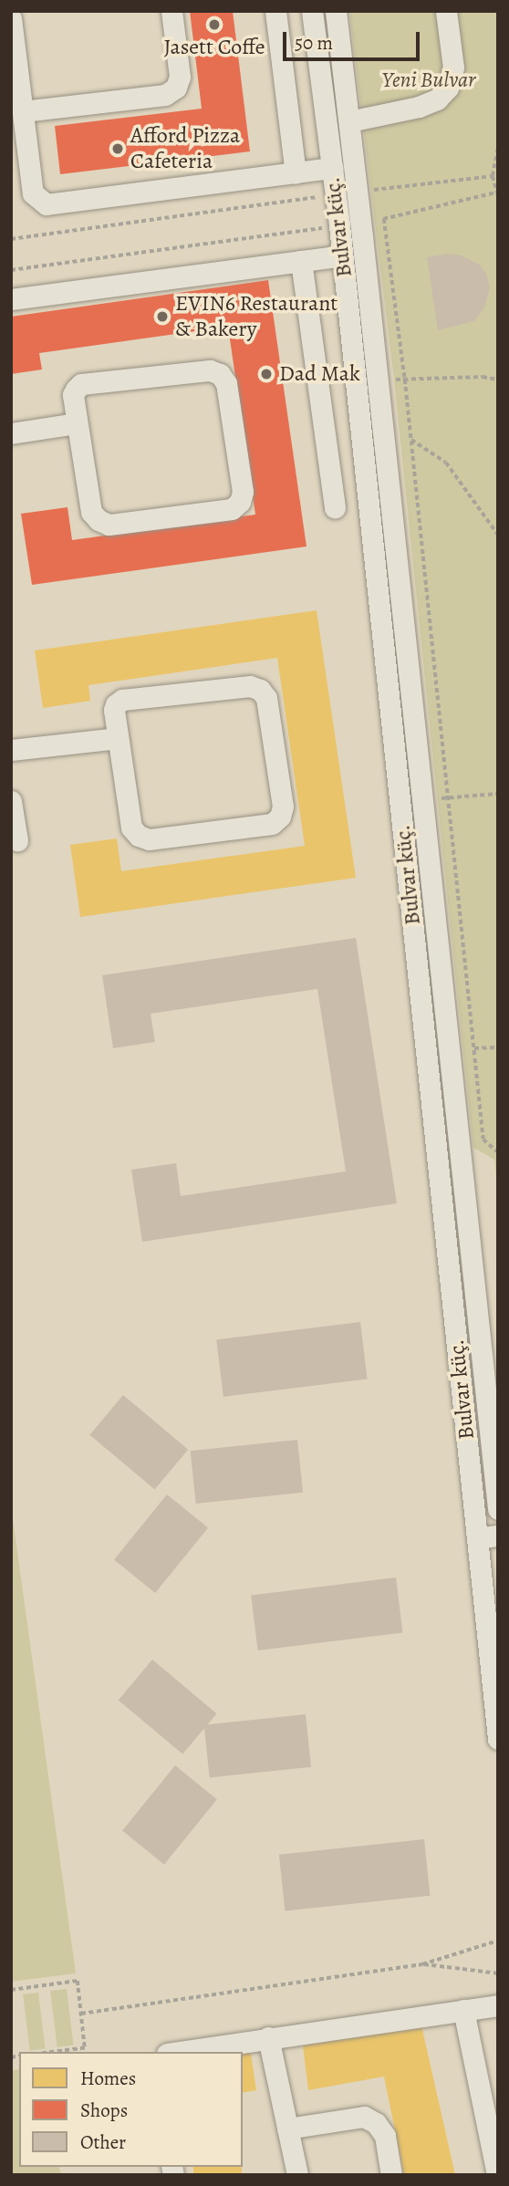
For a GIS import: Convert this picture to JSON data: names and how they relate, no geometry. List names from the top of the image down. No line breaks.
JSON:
{"streets":{"street":["Bulvar küç."]},"parks":["Yeni Bulvar"],"places":["Jasett Coffe","Afford Pizza Cafeteria","EVIN6 Restaurant & Bakery","Dad Mak"],"legend":["Homes","Shops","Other"],"scale_bar":"50 m"}
